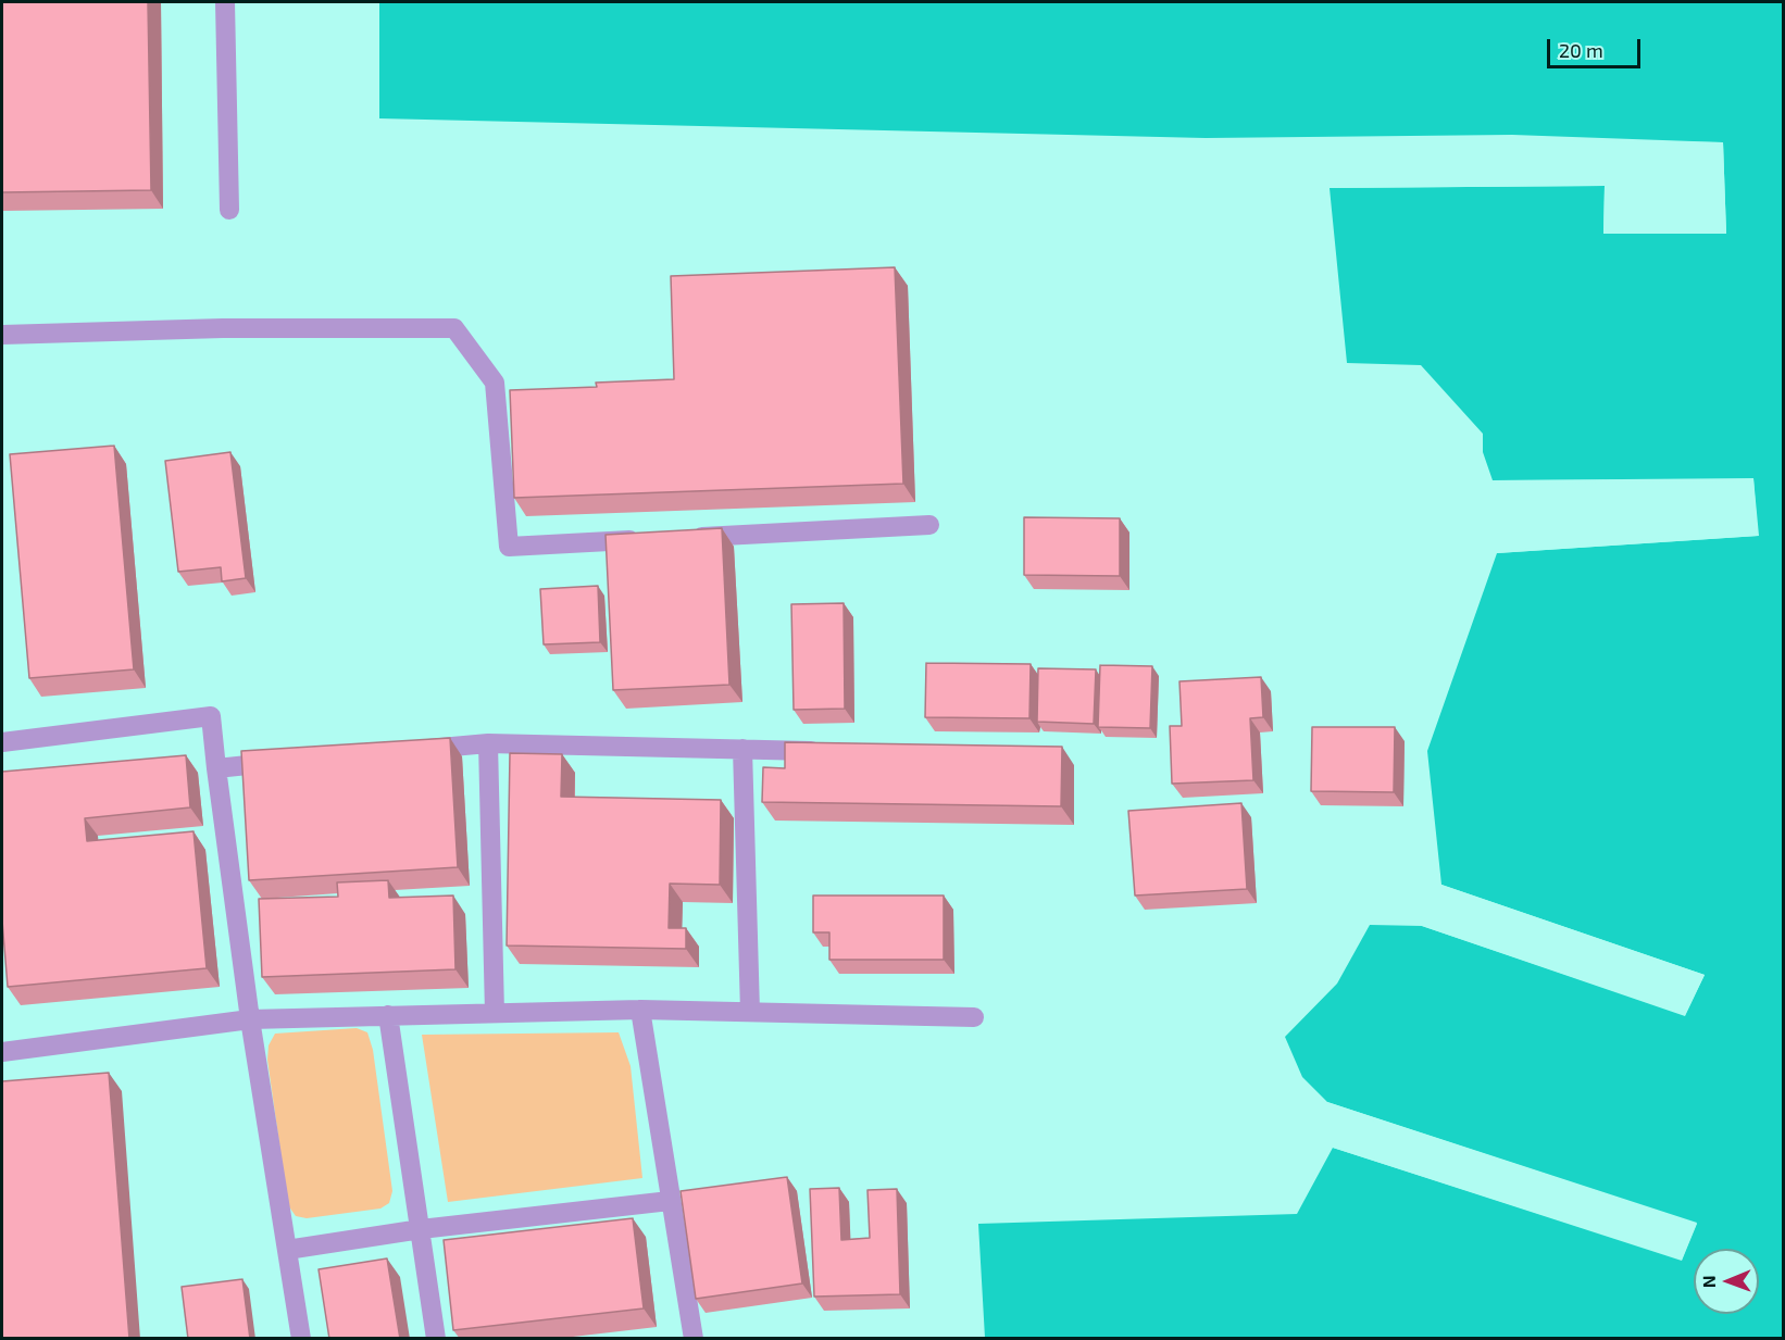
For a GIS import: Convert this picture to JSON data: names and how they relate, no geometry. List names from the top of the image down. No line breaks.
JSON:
{"scale_bar":"20 m","north":"left"}
